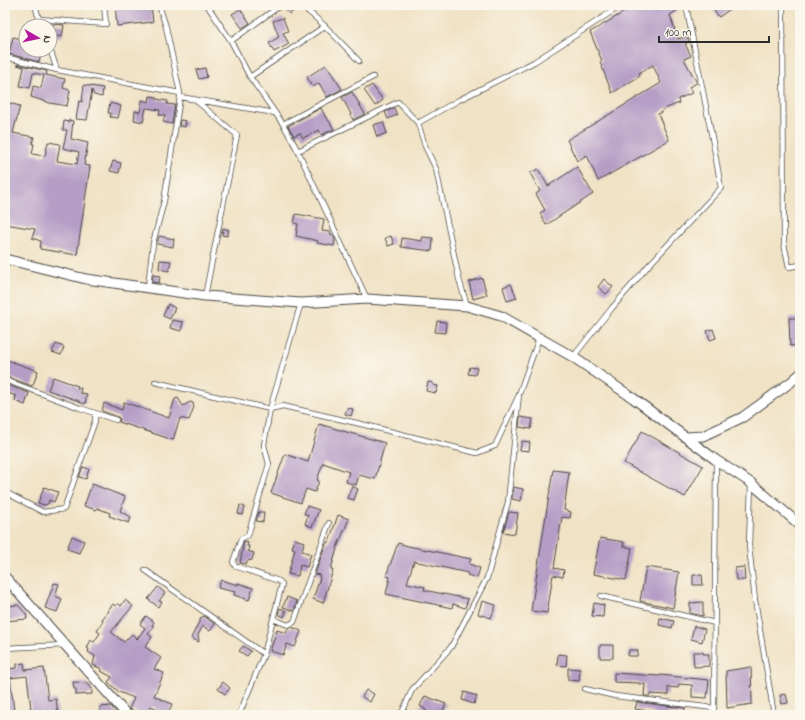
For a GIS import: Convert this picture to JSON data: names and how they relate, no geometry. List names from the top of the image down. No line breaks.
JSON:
{"scale_bar":"100 m","north":"right"}
